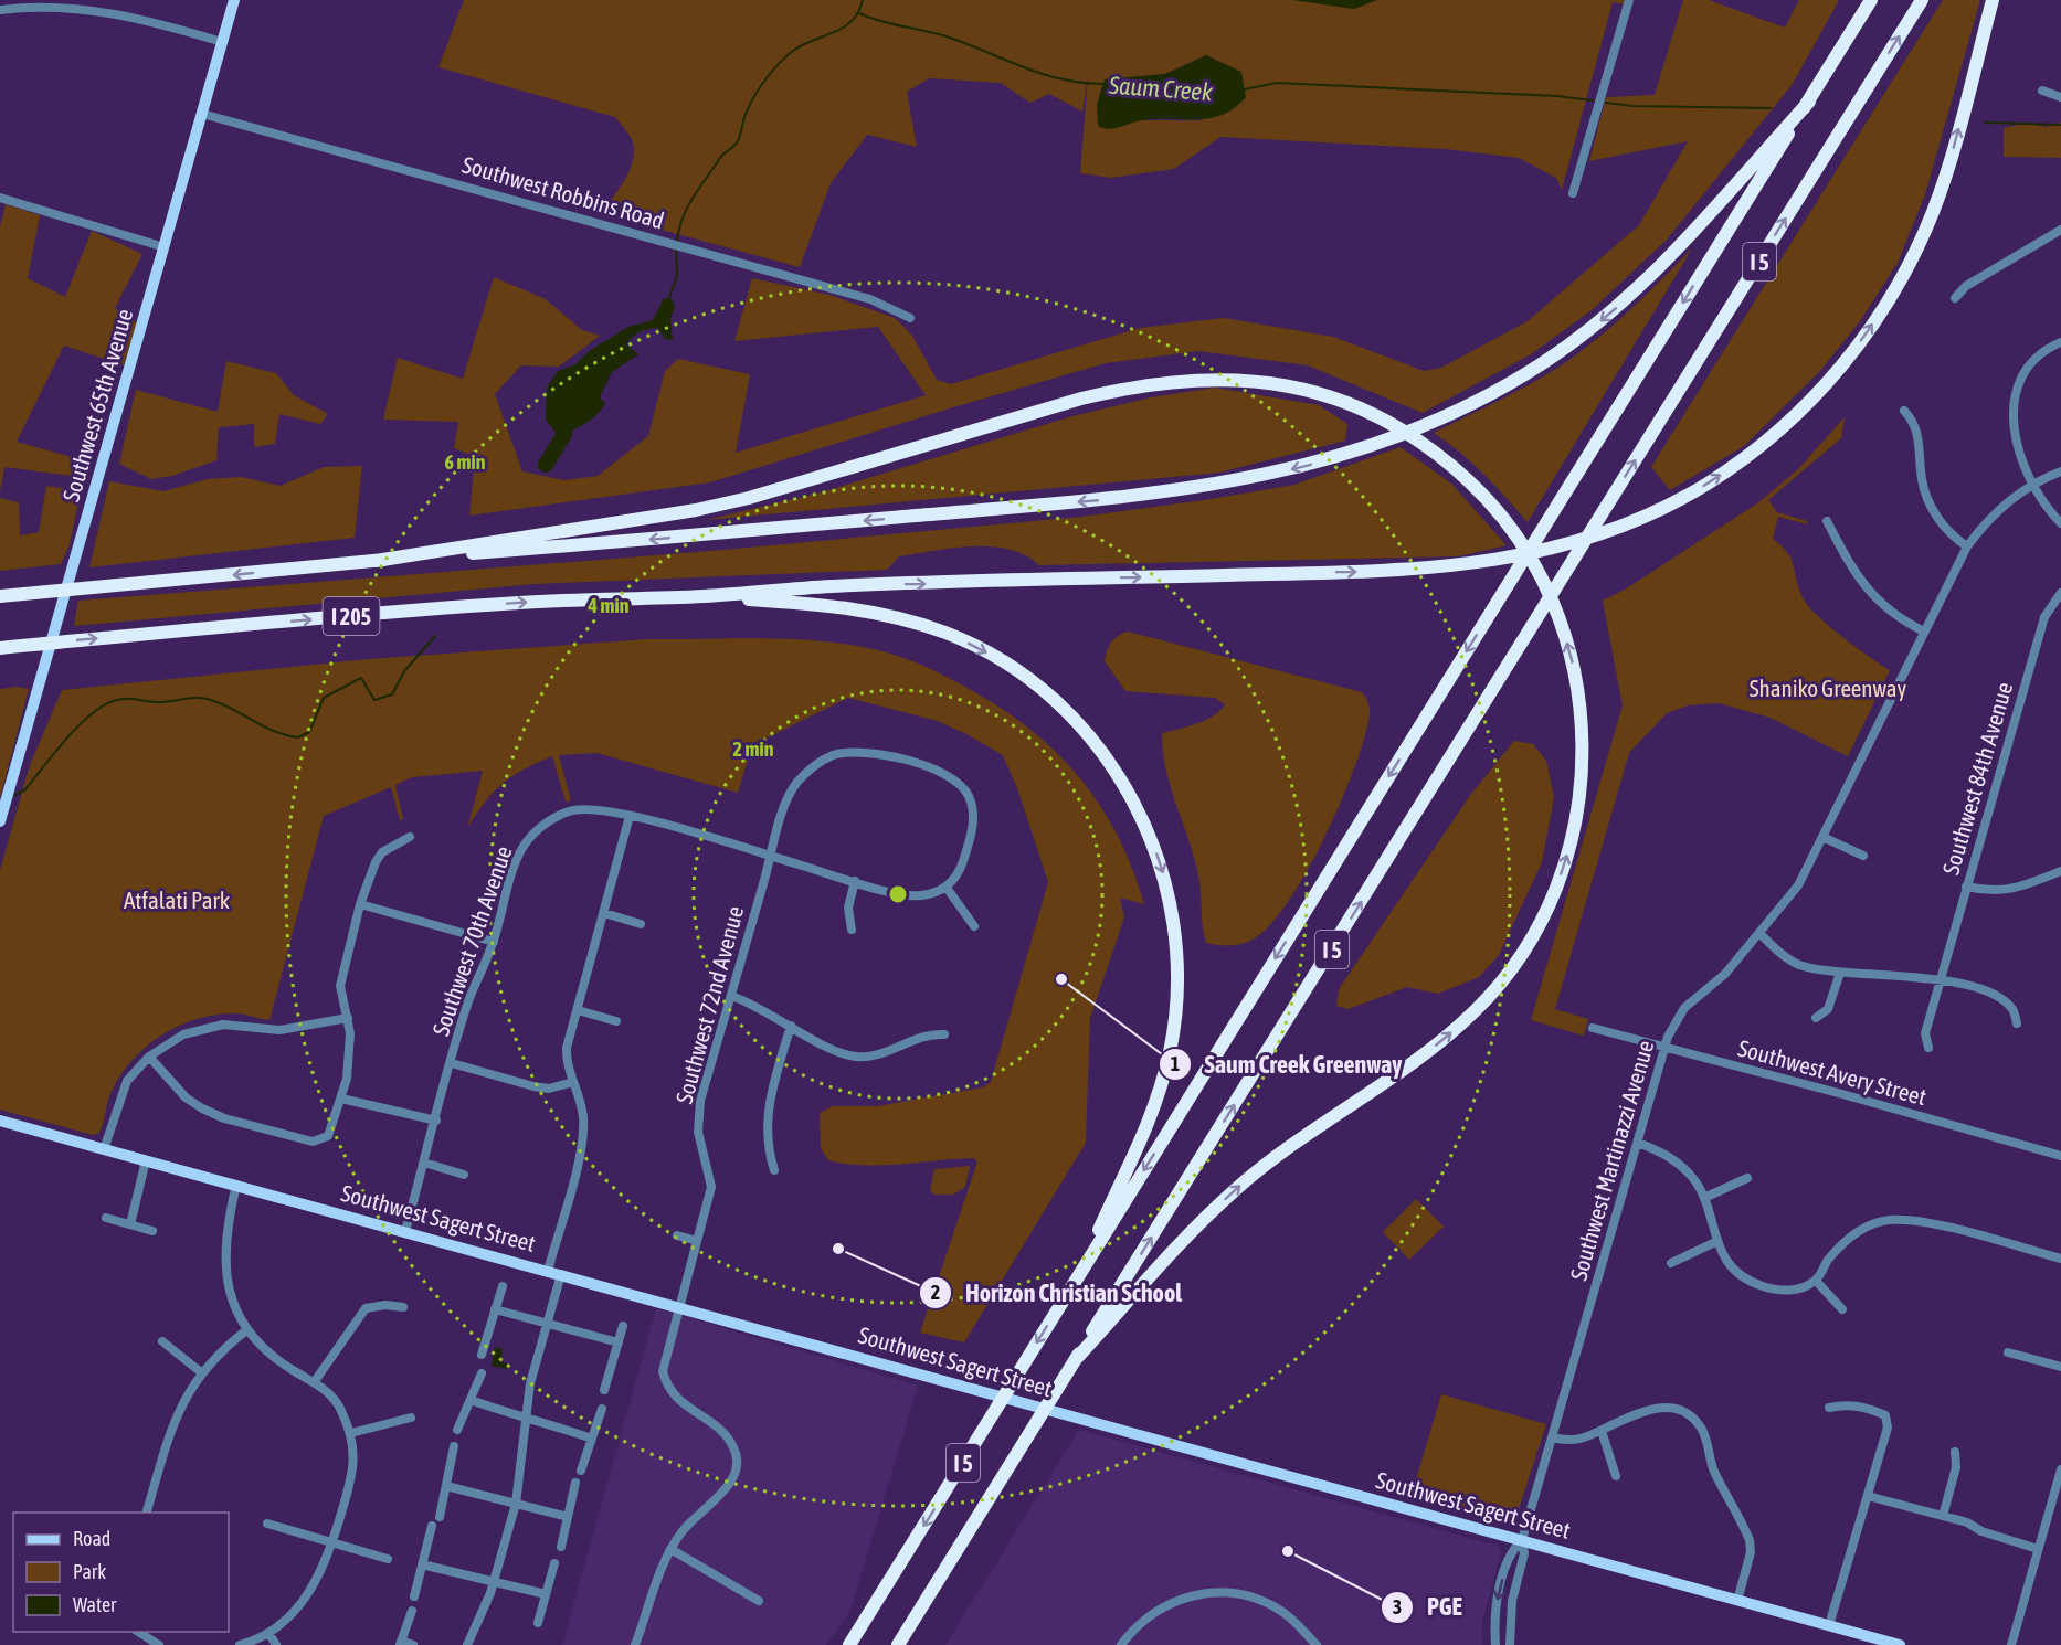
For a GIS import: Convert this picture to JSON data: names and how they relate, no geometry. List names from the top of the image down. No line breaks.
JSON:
{"streets":{"highway":["I 5","I 205"],"main road":["Southwest 65th Avenue","Southwest Sagert Street"],"street":["Southwest Robbins Road","Southwest 84th Avenue","Southwest 70th Avenue","Southwest 72nd Avenue","Southwest Avery Street","Southwest Martinazzi Avenue"]},"crossings":[["Southwest Robbins Road","Southwest 65th Avenue"],["Southwest 70th Avenue","Southwest 72nd Avenue"],["Southwest 70th Avenue","Southwest Sagert Street"],["Southwest 72nd Avenue","Southwest Sagert Street"],["Southwest Avery Street","Southwest Martinazzi Avenue"],["Southwest Martinazzi Avenue","Southwest Sagert Street"]],"water":["Saum Creek"],"parks":["Shaniko Greenway","Atfalati Park"],"places":["Saum Creek Greenway","Horizon Christian School","PGE"],"legend":["Road","Park","Water"],"rings":["6 min","4 min","2 min"]}
